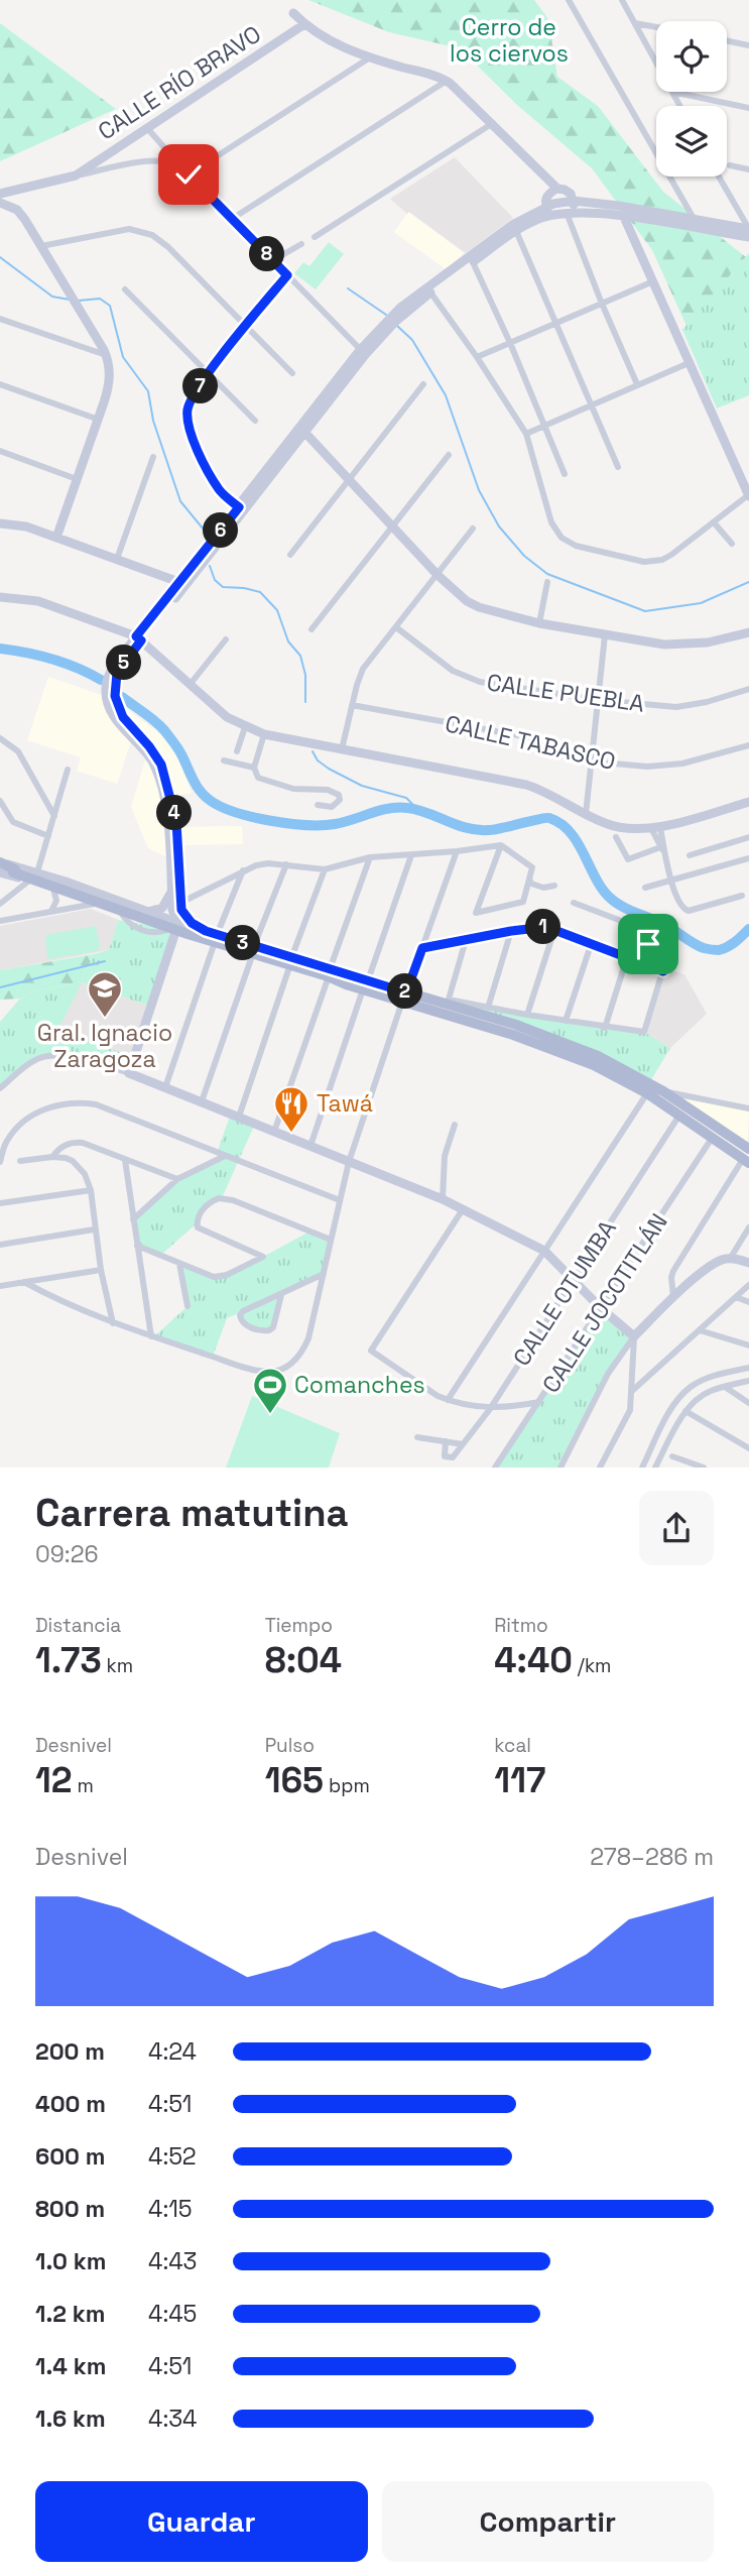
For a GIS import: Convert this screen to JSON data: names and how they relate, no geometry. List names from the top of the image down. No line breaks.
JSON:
{"streets":{"street":["CALLE RÍO BRAVO","CALLE PUEBLA","CALLE TABASCO","CALLE OTUMBA","CALLE JOCOTITLÁN"]},"parks":["Cerro de los ciervos"],"places":{"school or university":["Gral. Ignacio Zaragoza"],"restaurant":["Tawá"],"sports":["Comanches"]},"page":{"pins":["8","7","6","5","4","1","3","2"],"heading":["Carrera matutina","09:26"],"stats":[["Distancia","1.73 km"],["Tiempo","8:04"],["Ritmo","4:40 /km"],["Desnivel","12 m"],["Pulso","165 bpm"],["kcal","117"]],"chart":["Desnivel","278–286 m"],"list":[{"name":"200 m","note":"4:24"},{"name":"400 m","note":"4:51"},{"name":"600 m","note":"4:52"},{"name":"800 m","note":"4:15"},{"name":"1.0 km","note":"4:43"},{"name":"1.2 km","note":"4:45"},{"name":"1.4 km","note":"4:51"},{"name":"1.6 km","note":"4:34"}],"buttons":["Guardar","Compartir"]}}
